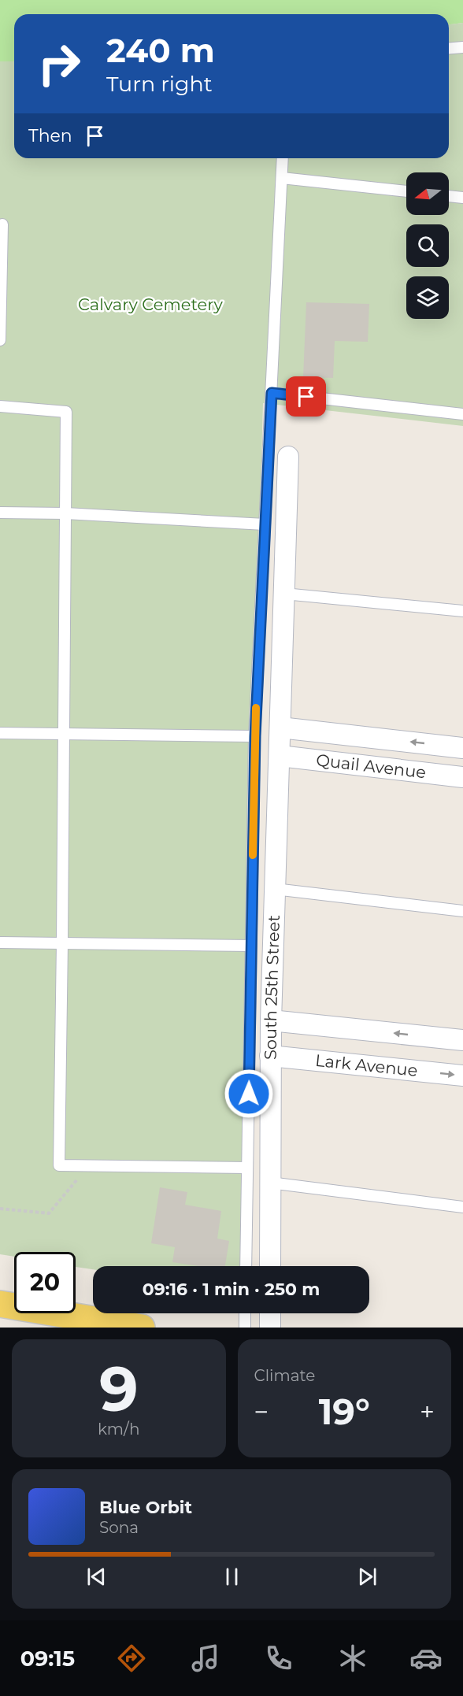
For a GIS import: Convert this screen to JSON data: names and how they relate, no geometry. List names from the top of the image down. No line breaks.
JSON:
{"streets":{"street":["Quail Avenue","South 25th Street","Lark Avenue"]},"crossings":[["Quail Avenue","South 25th Street"],["South 25th Street","Lark Avenue"]],"parks":["Calvary Cemetery"],"north":"left","page":{"turn":["240 m","Turn right"],"then":"Then","limit":"20","trip":"09:16 · 1 min · 250 m","tile":[["9","km/h"],"Climate"],"heat":["−","19°","+"],"song":["Blue Orbit","Sona"],"tabs":"09:15"}}
